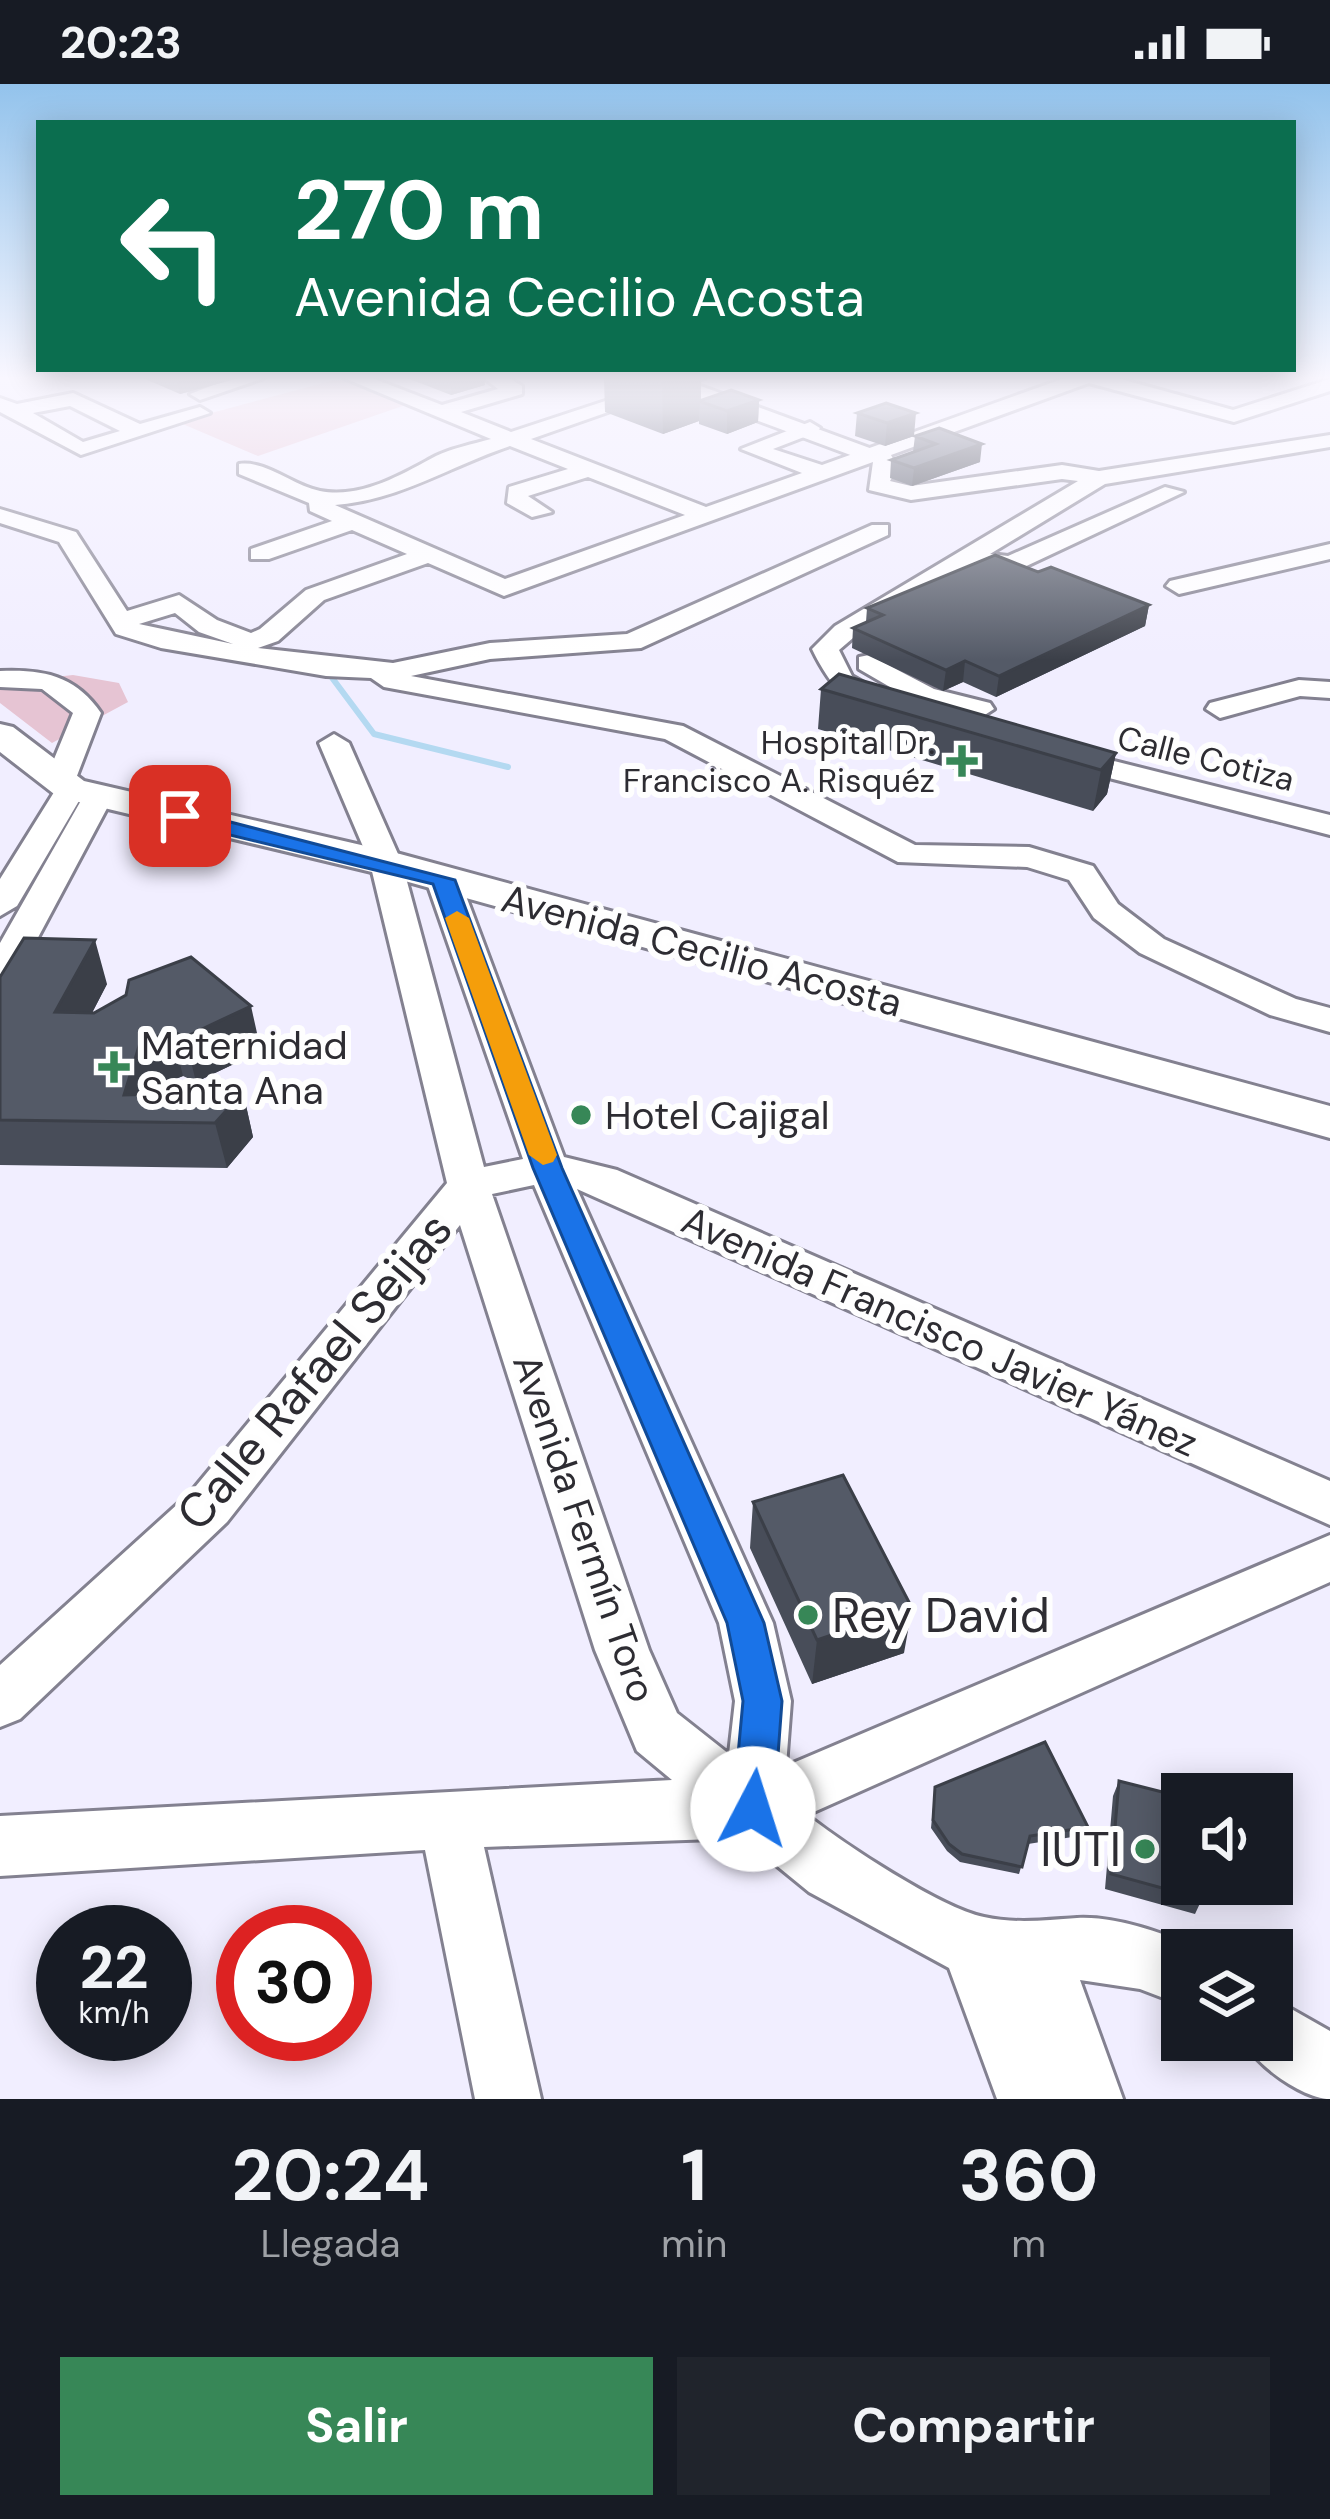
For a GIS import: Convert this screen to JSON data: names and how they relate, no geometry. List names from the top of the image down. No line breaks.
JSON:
{"streets":{"main road":["Avenida Cecilio Acosta"],"street":["Calle Cotiza","Avenida Francisco Javier Yánez","Calle Rafael Seijas","Avenida Fermín Toro"]},"crossings":[["Avenida Cecilio Acosta","Avenida Fermín Toro"],["Calle Rafael Seijas","Avenida Fermín Toro"]],"places":{"health":["Hospital Dr. Francisco A. Risquéz","Maternidad Santa Ana"],"other":["Hotel Cajigal","Rey David","IUTI"]},"page":{"status":"20:23","turn":["270 m","Avenida Cecilio Acosta"],"speed":"22 km/h","limit":"30","eta":["20:24","Llegada","1","min","360","m"],"buttons":["Salir","Compartir"]}}
